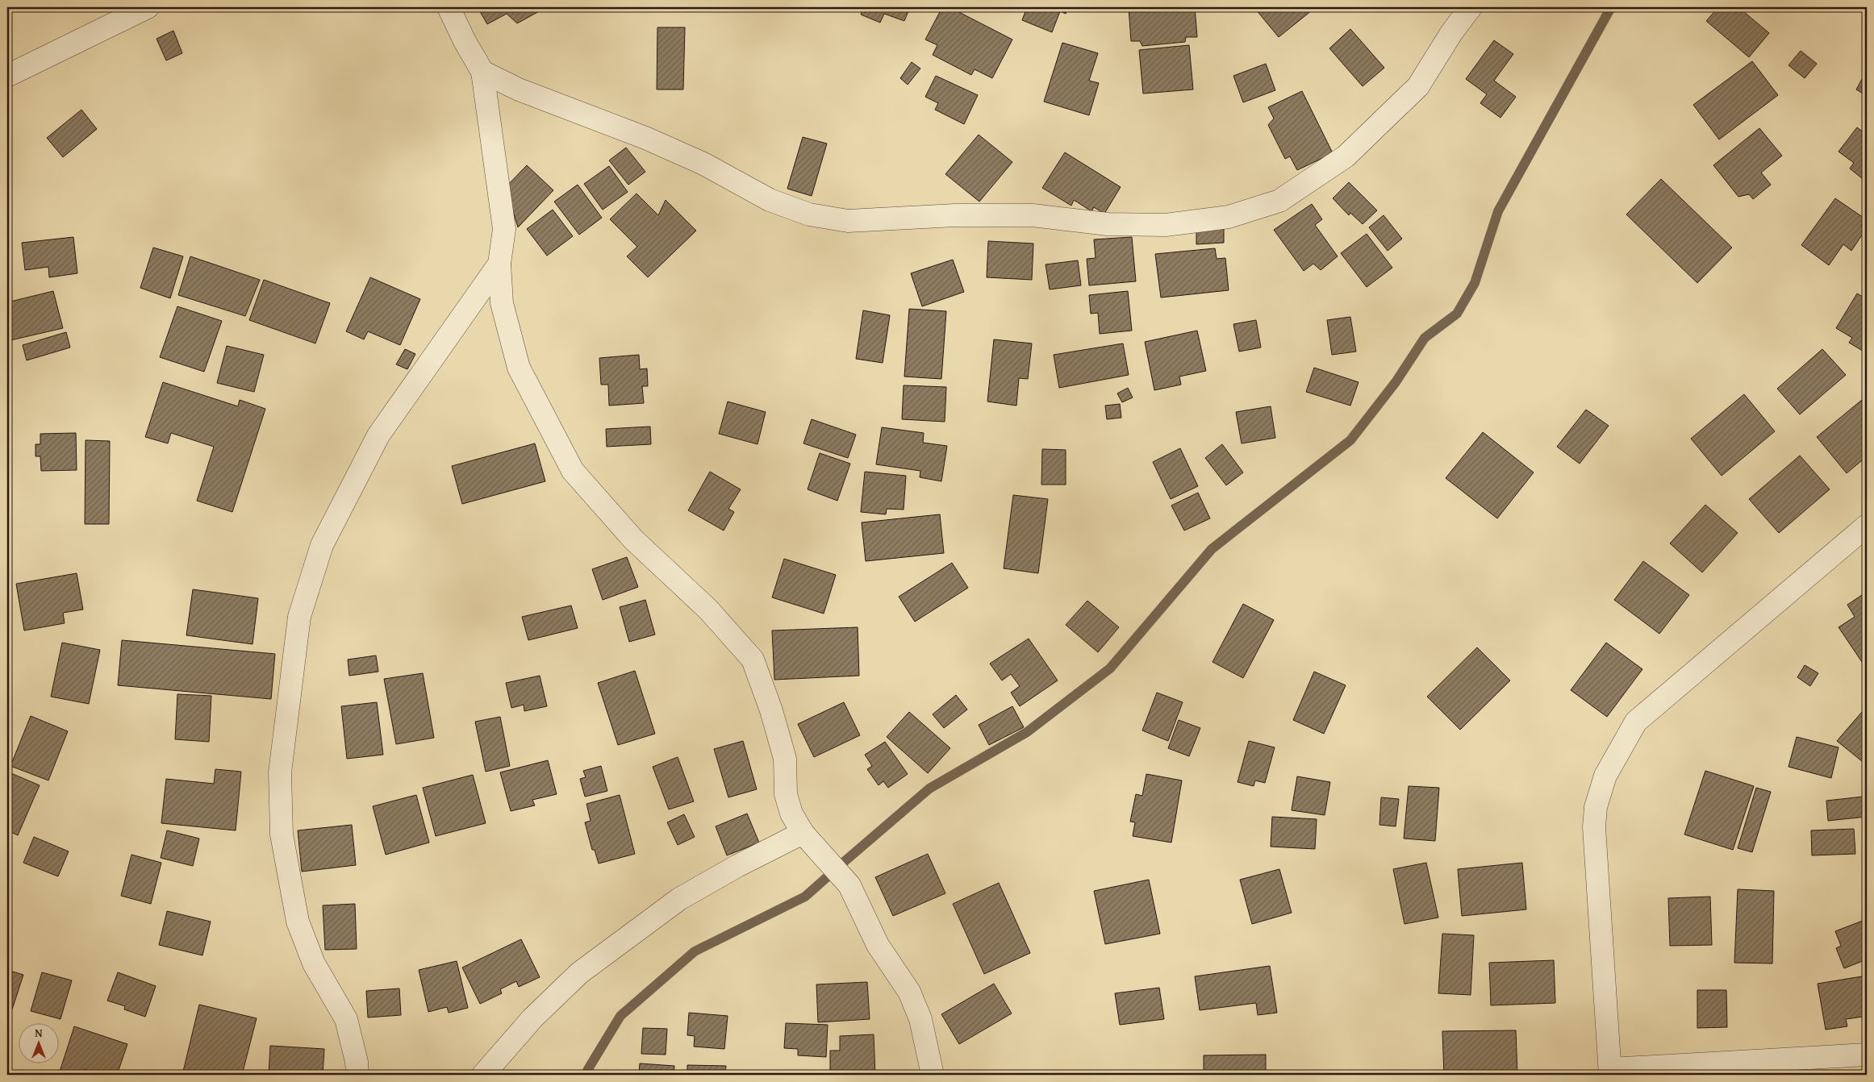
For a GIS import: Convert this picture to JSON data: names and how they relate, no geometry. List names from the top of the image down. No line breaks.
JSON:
{"north":"top"}
